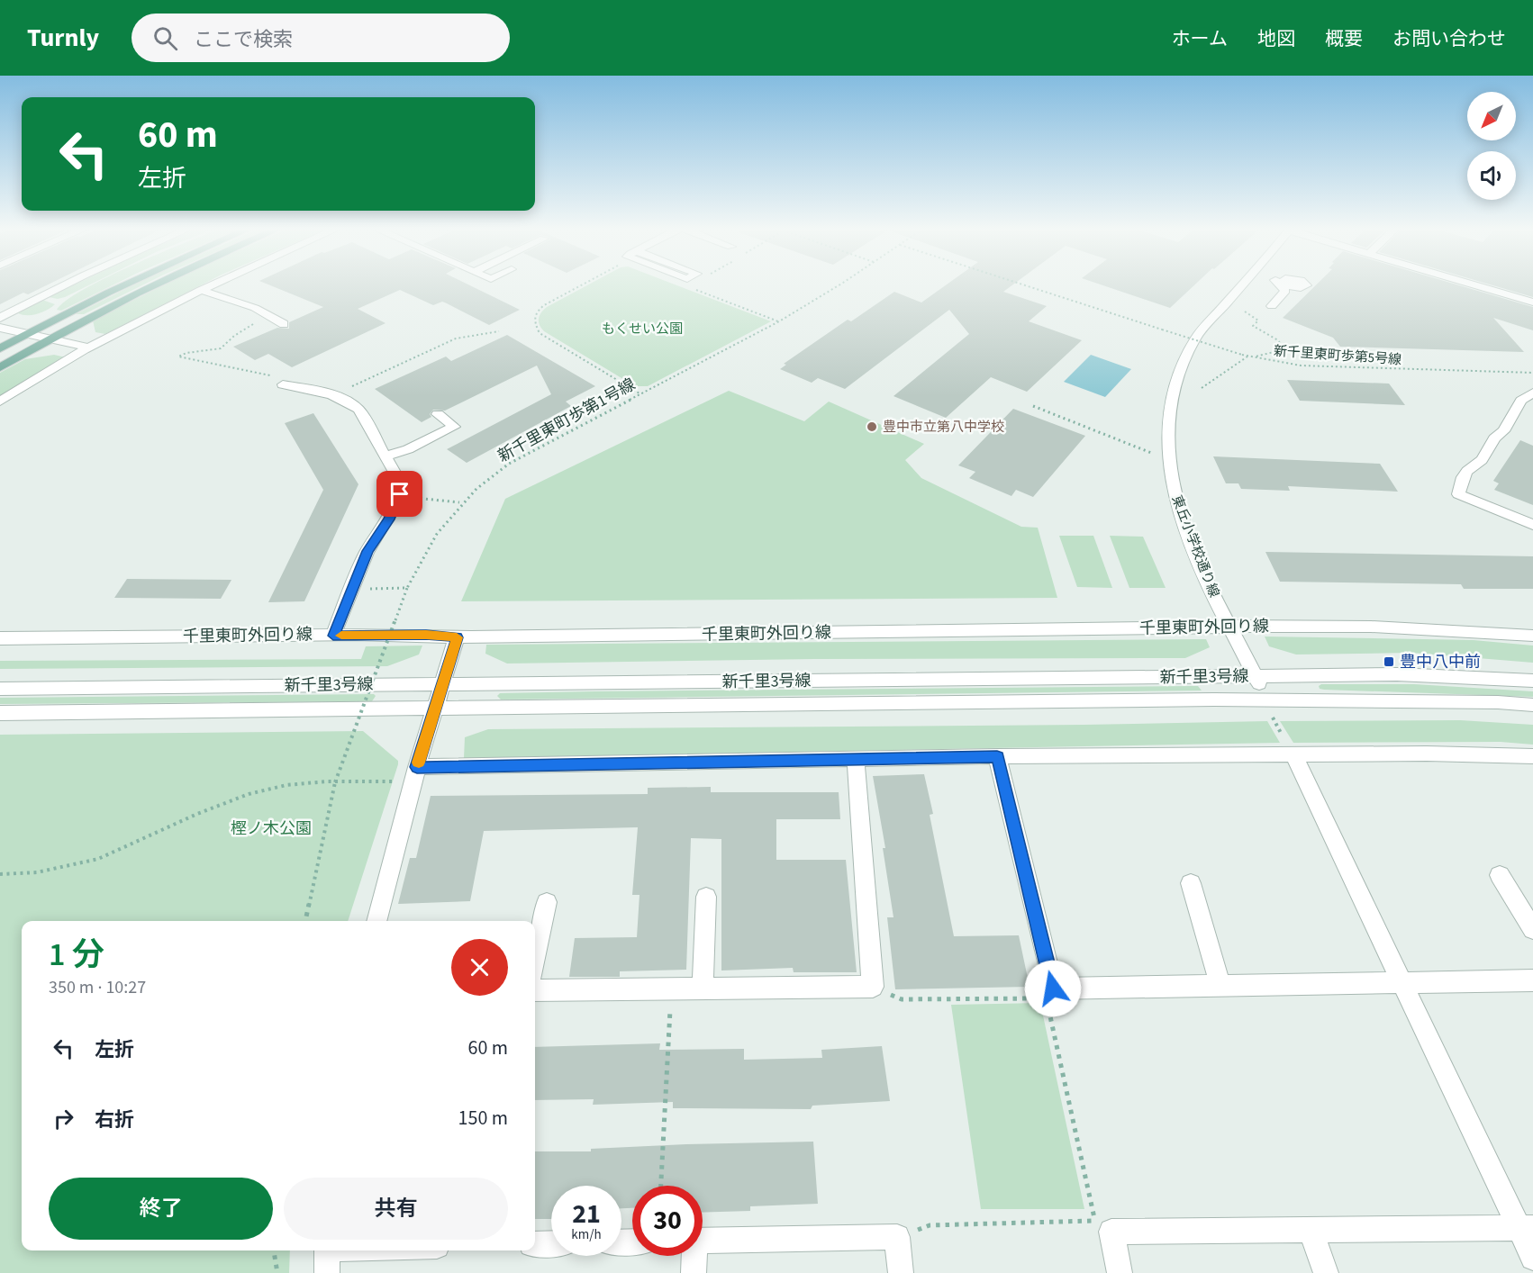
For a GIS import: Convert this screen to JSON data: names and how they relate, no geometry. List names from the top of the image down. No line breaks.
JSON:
{"streets":{"street":["東丘小学校通り線","千里東町外回り線","新千里3号線"],"path":["新千里東町歩第5号線","新千里東町歩第1号線"]},"crossings":[["東丘小学校通り線","千里東町外回り線"],["東丘小学校通り線","新千里3号線"]],"parks":["もくせい公園","樫ノ木公園"],"places":{"other":["豊中市立第八中学校"],"transit":["豊中八中前"]},"north":"bottom left","page":{"header":"Turnly","search":"ここで検索","nav":["ホーム","地図","概要","お問い合わせ"],"turn":["60 m","左折"],"heading":["1 分","350 m · 10:27"],"list":[{"name":"左折","value":"60 m"},{"name":"右折","value":"150 m"}],"buttons":["終了","共有"],"speed":"21 km/h","limit":"30"}}
